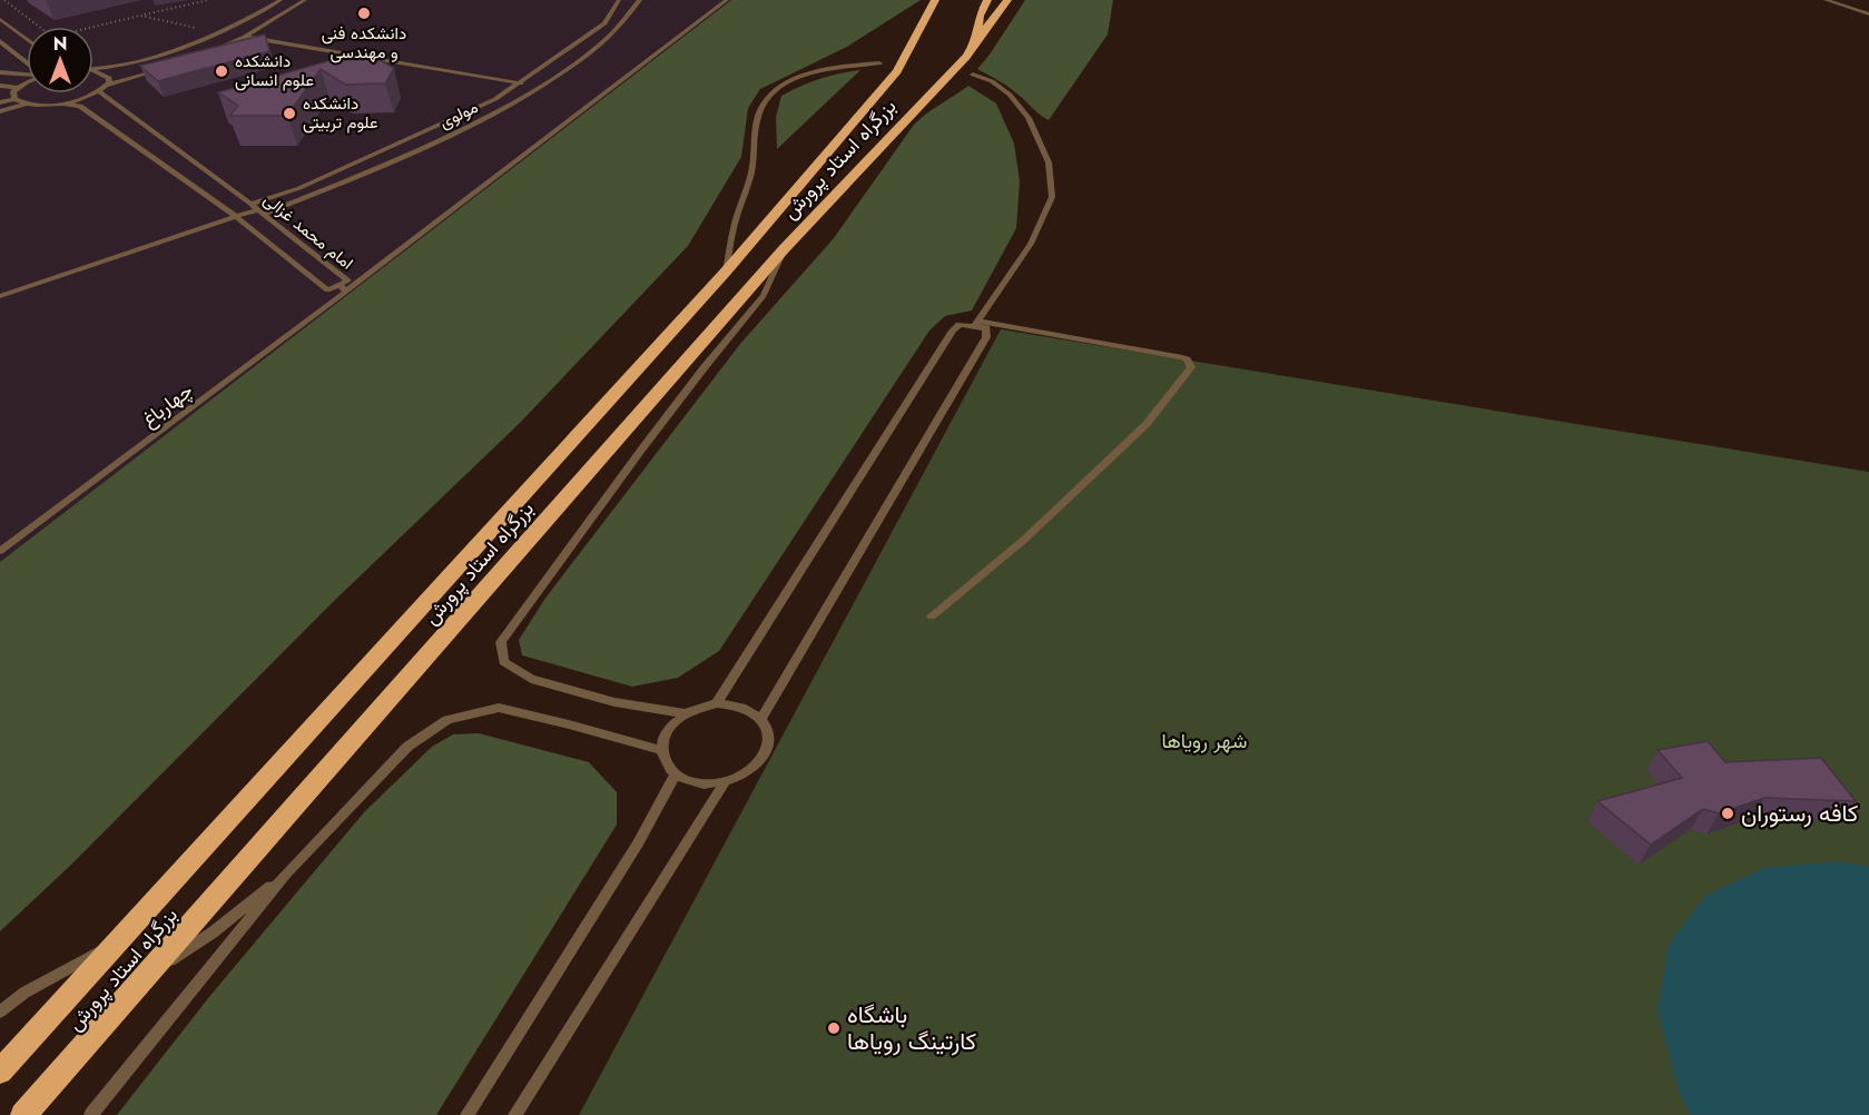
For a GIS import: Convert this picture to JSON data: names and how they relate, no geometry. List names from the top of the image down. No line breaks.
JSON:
{"streets":{"highway":["بزرگراه استاد پرورش"],"lane":["مولوی","امام محمد غزالی","چهارباغ"]},"crossings":[["مولوی","امام محمد غزالی"],["امام محمد غزالی","چهارباغ"]],"parks":["شهر رویاها"],"places":["دانشکده فنی و مهندسی","دانشکده علوم انسانی","دانشکده علوم تربیتی","کافه رستوران","باشگاه کارتینگ رویاها"],"north":"top"}
